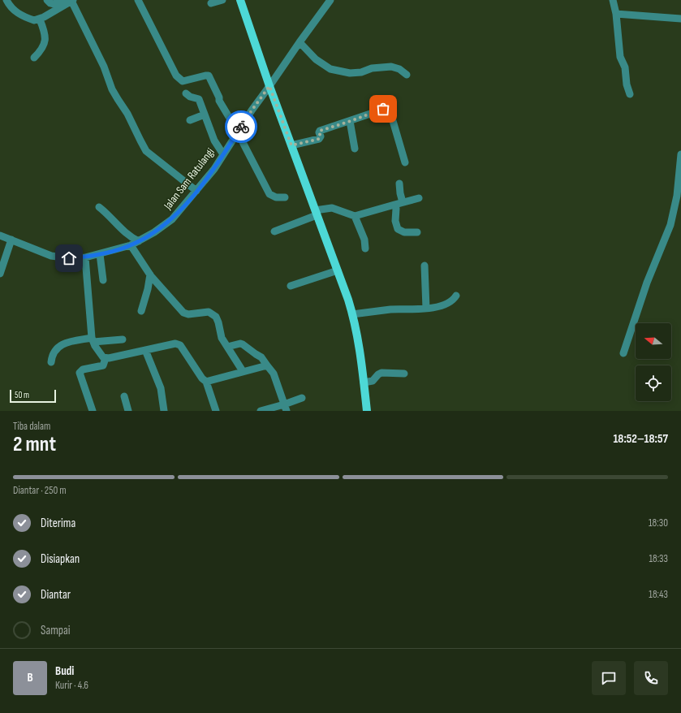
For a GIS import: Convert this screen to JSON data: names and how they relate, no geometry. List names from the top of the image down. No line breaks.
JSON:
{"streets":{"street":["Jalan Sam Ratulangi"]},"scale_bar":"50 m","north":"left","page":{"scale":"50 m","heading":["2 mnt","Tiba dalam","18:52–18:57"],"panel":["Budi","Kurir · 4.6"],"bar":"Diantar · 250 m","list":[["Diterima","18:30"],["Disiapkan","18:33"],["Diantar","18:43"],"Sampai"],"round":"B"}}
